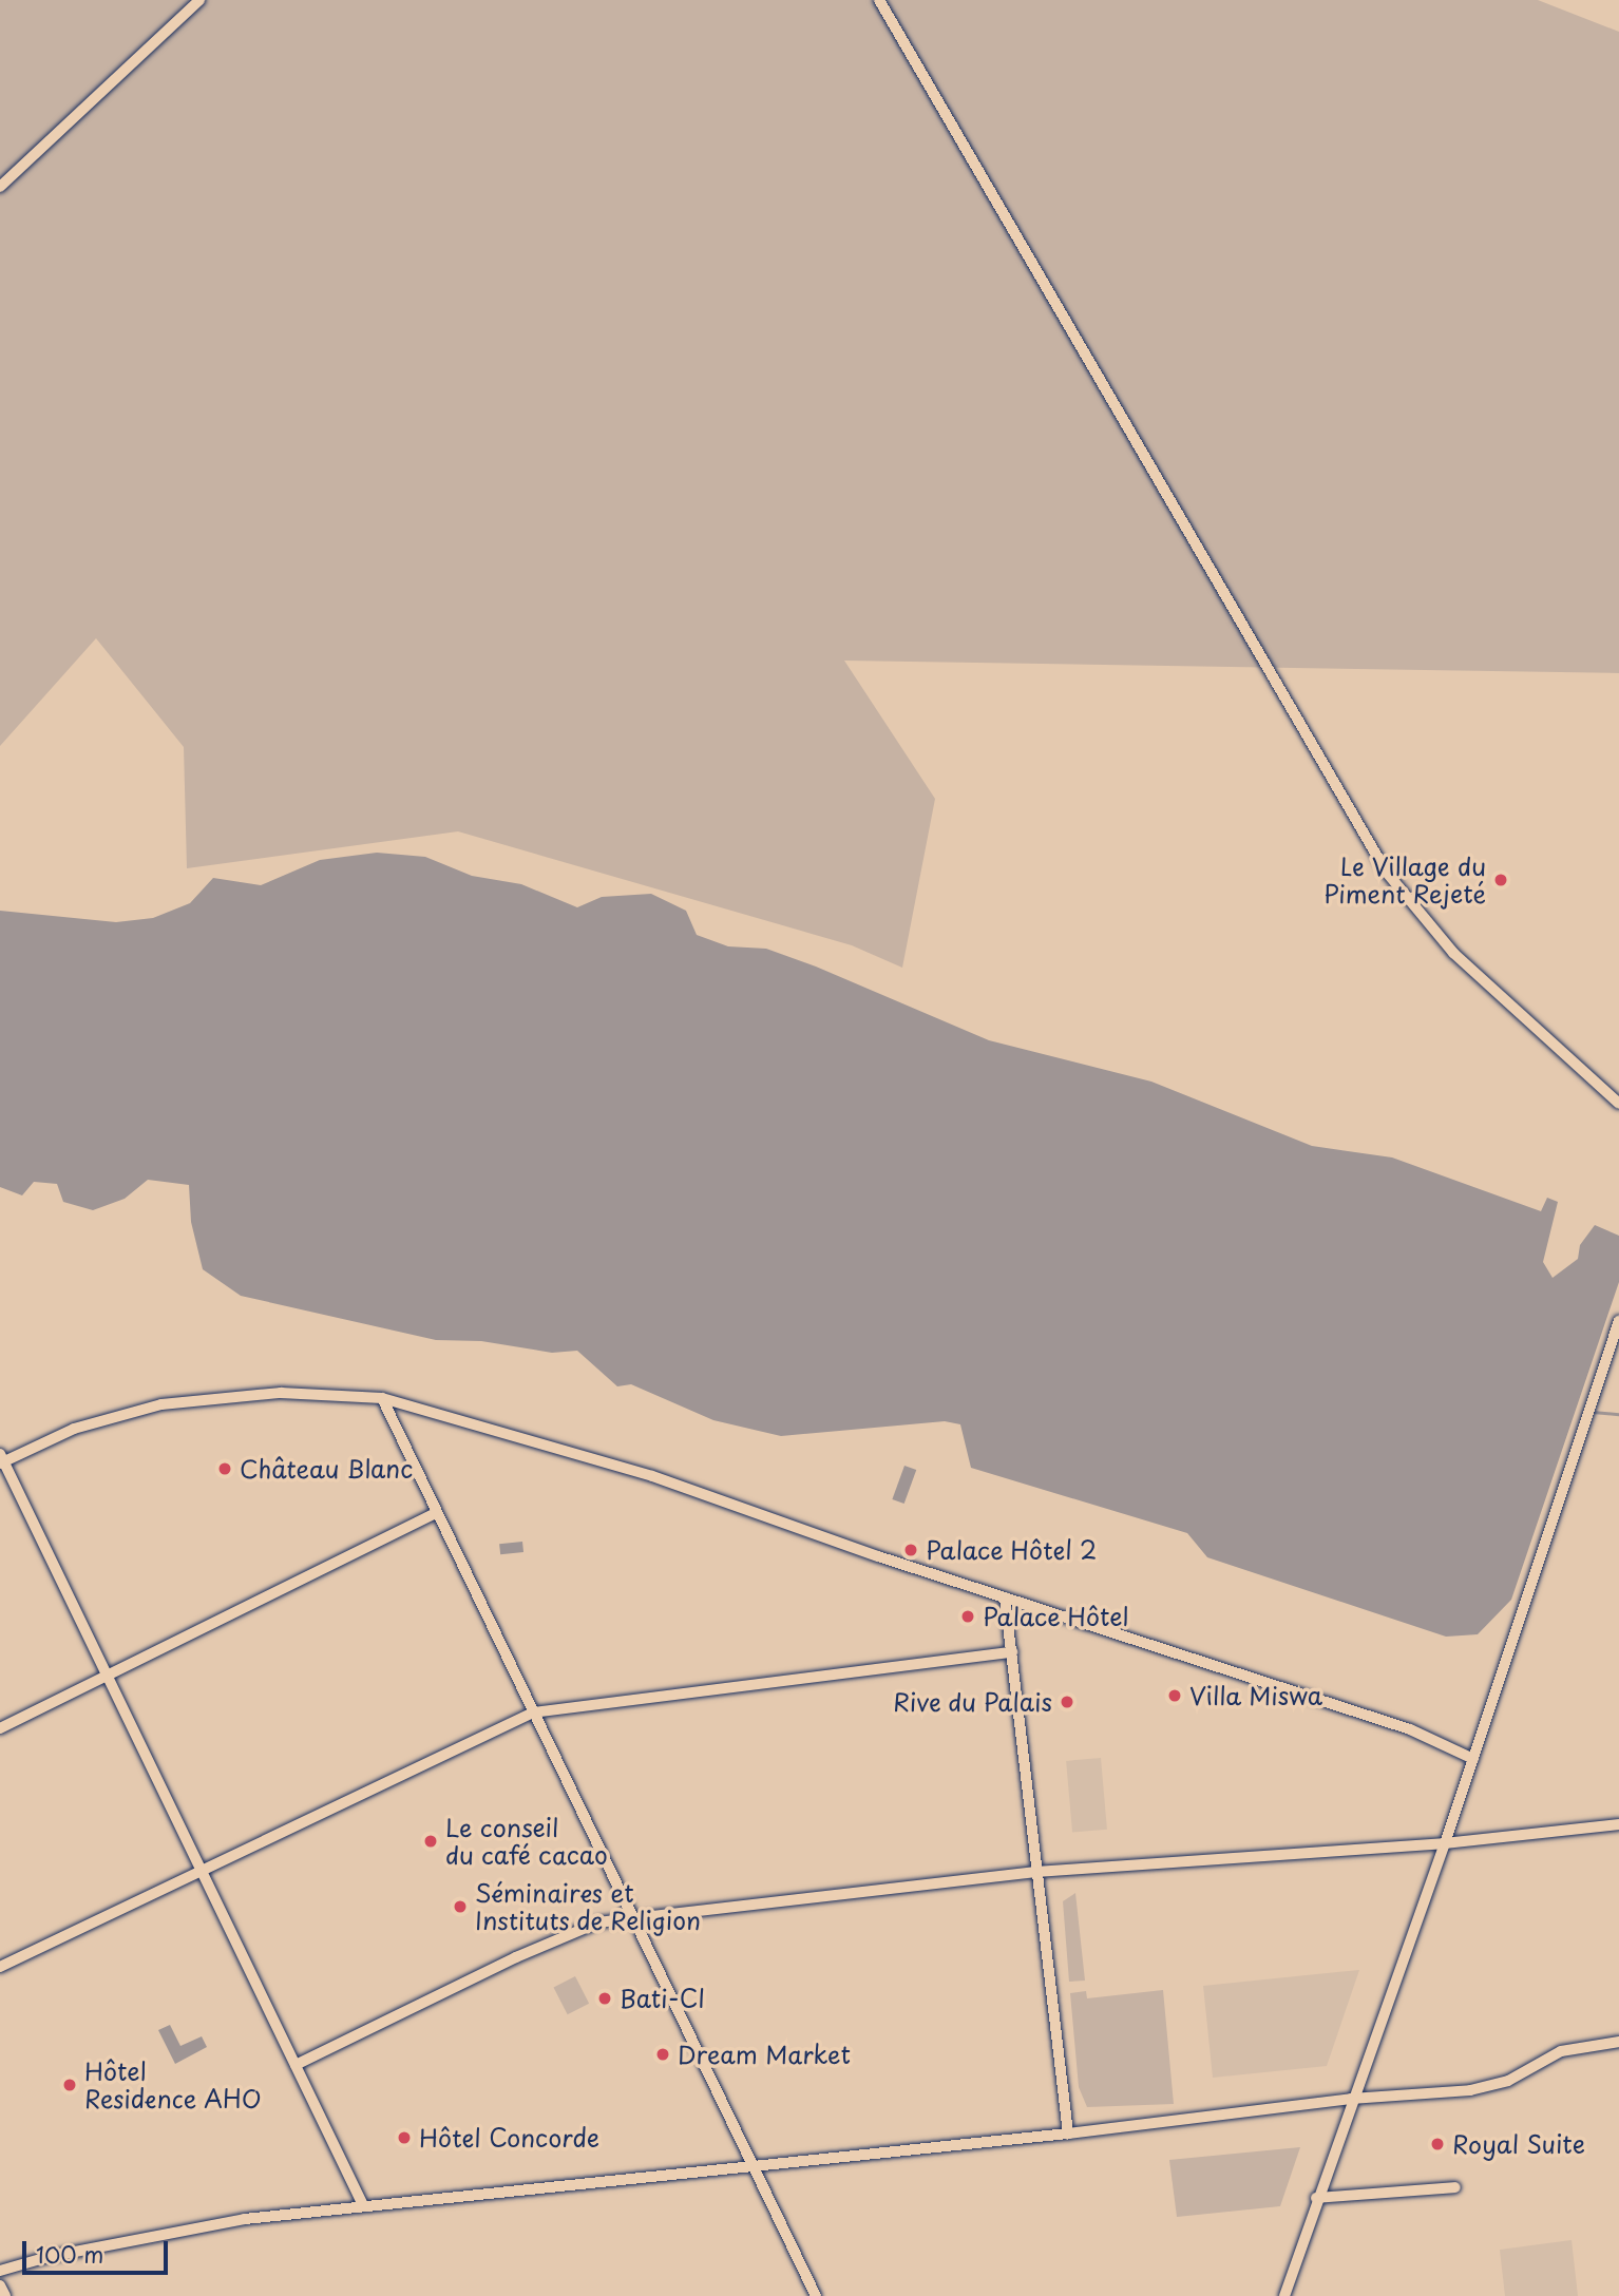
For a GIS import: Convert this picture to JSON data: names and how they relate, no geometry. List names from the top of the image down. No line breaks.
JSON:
{"places":["Le Village du Piment Rejeté","Château Blanc","Palace Hôtel 2","Palace Hôtel","Villa Miswa","Rive du Palais","Le conseil du café cacao","Séminaires et Instituts de Religion","Bati-CI","Dream Market","Hôtel Residence AHO","Hôtel Concorde","Royal Suite"],"scale_bar":"100 m"}
